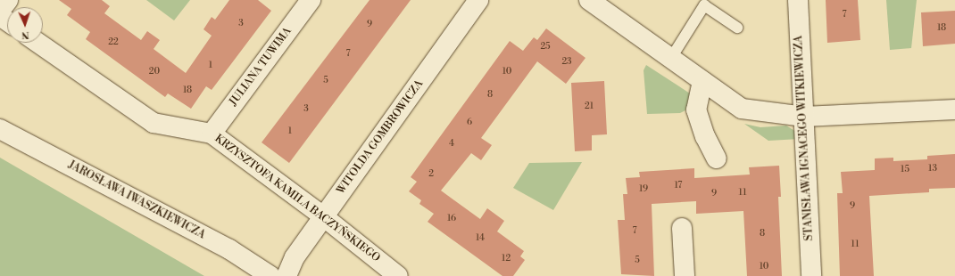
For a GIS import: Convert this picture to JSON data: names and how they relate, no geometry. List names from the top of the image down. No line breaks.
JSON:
{"streets":{"street":["JULIANA TUWIMA","WITOLDA GOMBROWICZA","STANISŁAWA IGNACEGO WITKIEWICZA","KRZYSZTOFA KAMILA BACZYŃSKIEGO","JAROSŁAWA IWASZKIEWICZA"]},"crossings":[["JULIANA TUWIMA","KRZYSZTOFA KAMILA BACZYŃSKIEGO"],["WITOLDA GOMBROWICZA","KRZYSZTOFA KAMILA BACZYŃSKIEGO"]],"house_numbers":["7","3","9","18","22","25","7","23","1","20","10","5","18","8","21","3","6","1","4","13","15","2","17","19","11","9","9","16","7","8","14","11","12","5","10"],"north":"bottom"}
